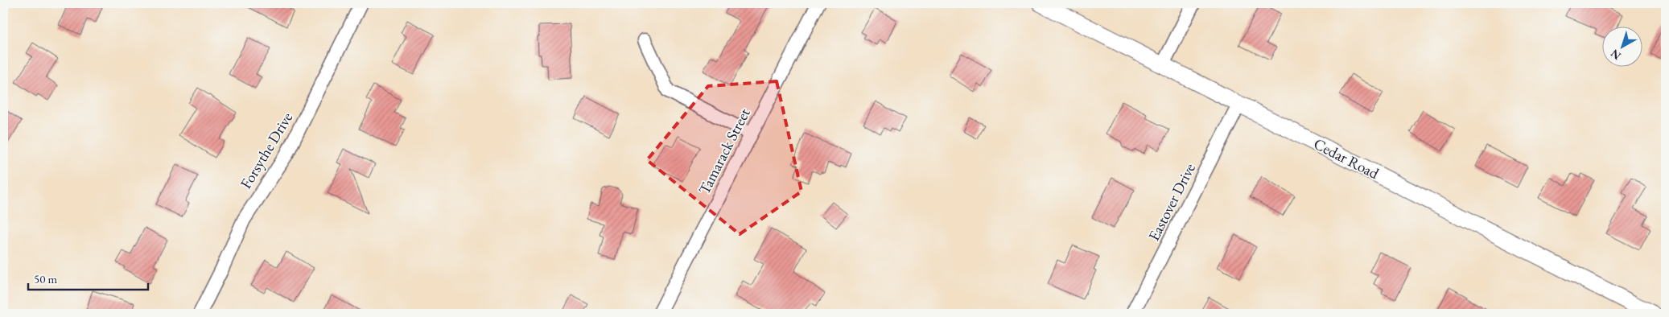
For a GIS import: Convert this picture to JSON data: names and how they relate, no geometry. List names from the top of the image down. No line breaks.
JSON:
{"streets":{"street":["Forsythe Drive","Tamarack Street","Cedar Road","Eastover Drive"]},"crossings":[["Cedar Road","Eastover Drive"]],"scale_bar":"50 m","north":"bottom left"}
